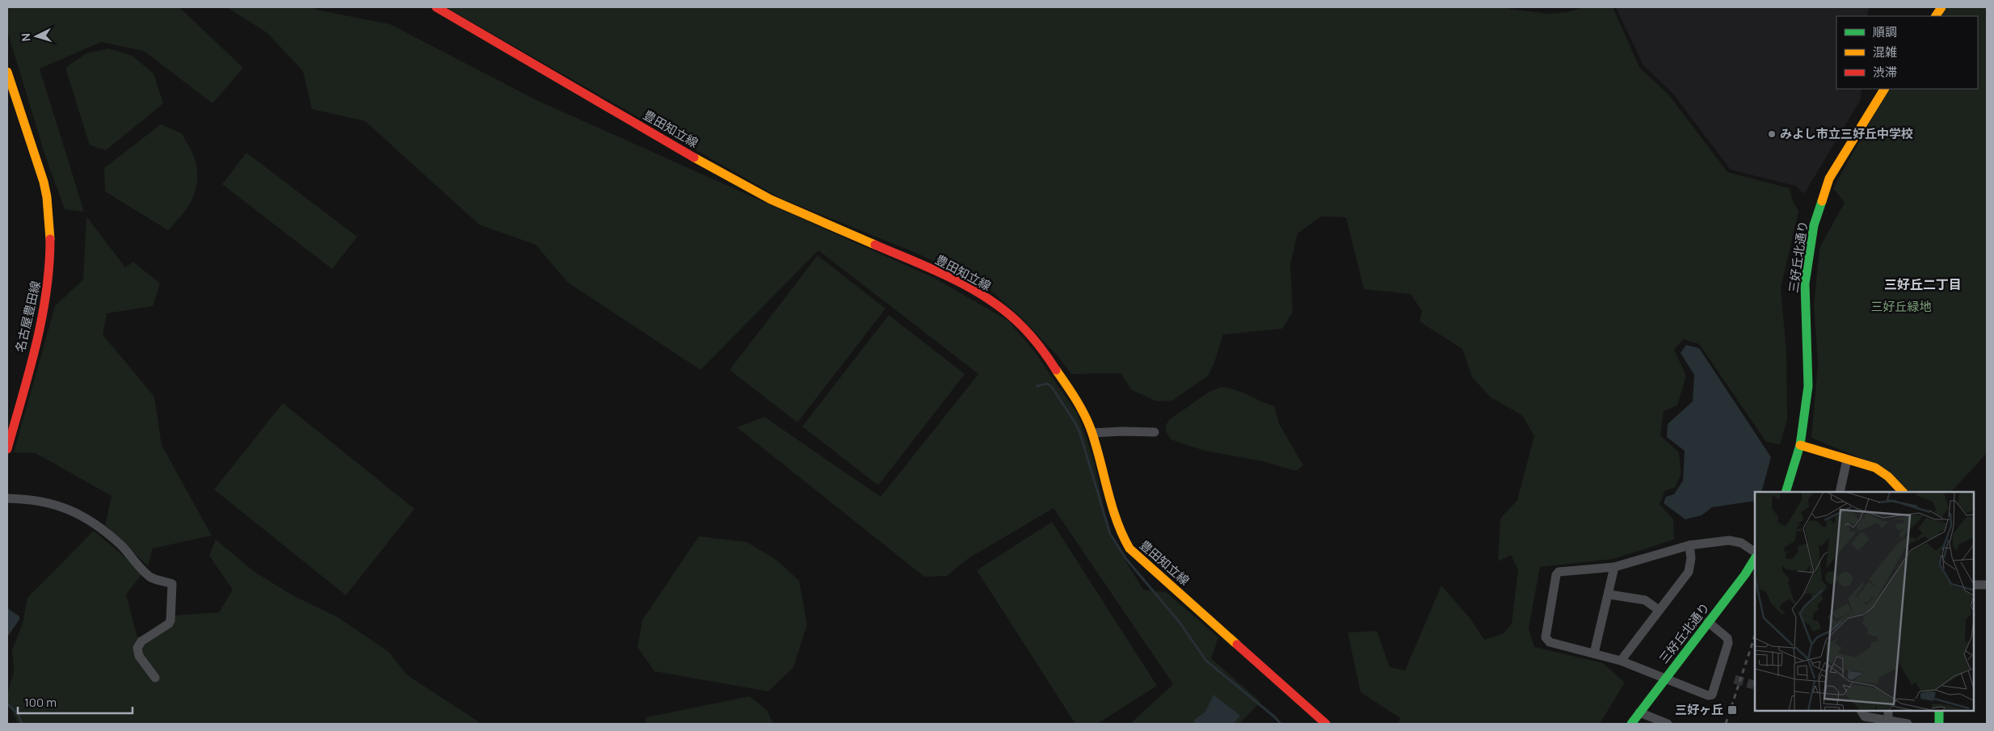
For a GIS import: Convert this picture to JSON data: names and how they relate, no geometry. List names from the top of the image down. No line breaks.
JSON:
{"streets":{"main road":["豊田知立線","三好丘北通り","名古屋豊田線"]},"districts":["三好丘二丁目"],"parks":["三好丘緑地"],"places":{"other":["みよし市立三好丘中学校"],"transit":["三好ヶ丘"]},"legend":["順調","混雑","渋滞"],"scale_bar":"100 m","north":"left"}
